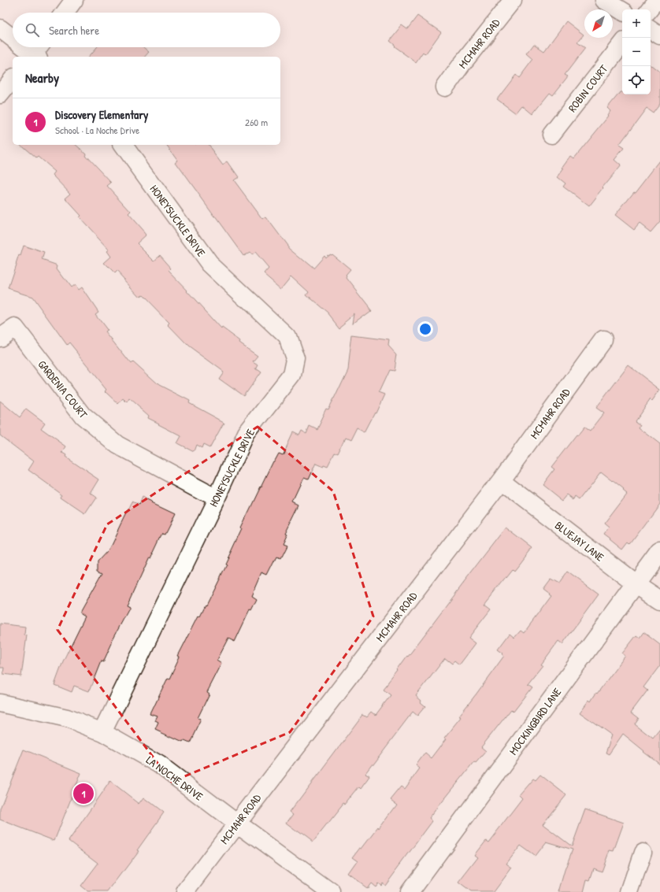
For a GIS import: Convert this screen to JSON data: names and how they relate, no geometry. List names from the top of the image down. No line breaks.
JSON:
{"streets":{"street":["MCMAHR ROAD","ROBIN COURT","HONEYSUCKLE DRIVE","GARDENIA COURT","BLUEJAY LANE","MOCKINGBIRD LANE","LA NOCHE DRIVE"]},"crossings":[["MCMAHR ROAD","BLUEJAY LANE"],["MCMAHR ROAD","LA NOCHE DRIVE"],["HONEYSUCKLE DRIVE","GARDENIA COURT"],["HONEYSUCKLE DRIVE","LA NOCHE DRIVE"],["BLUEJAY LANE","MOCKINGBIRD LANE"]],"north":"bottom left","page":{"map_buttons":["+","−"],"search":"Search here","heading":"Nearby","list":[{"mark":"1","name":"Discovery Elementary","note":"School · La Noche Drive","value":"260 m"}],"pins":"1"}}
